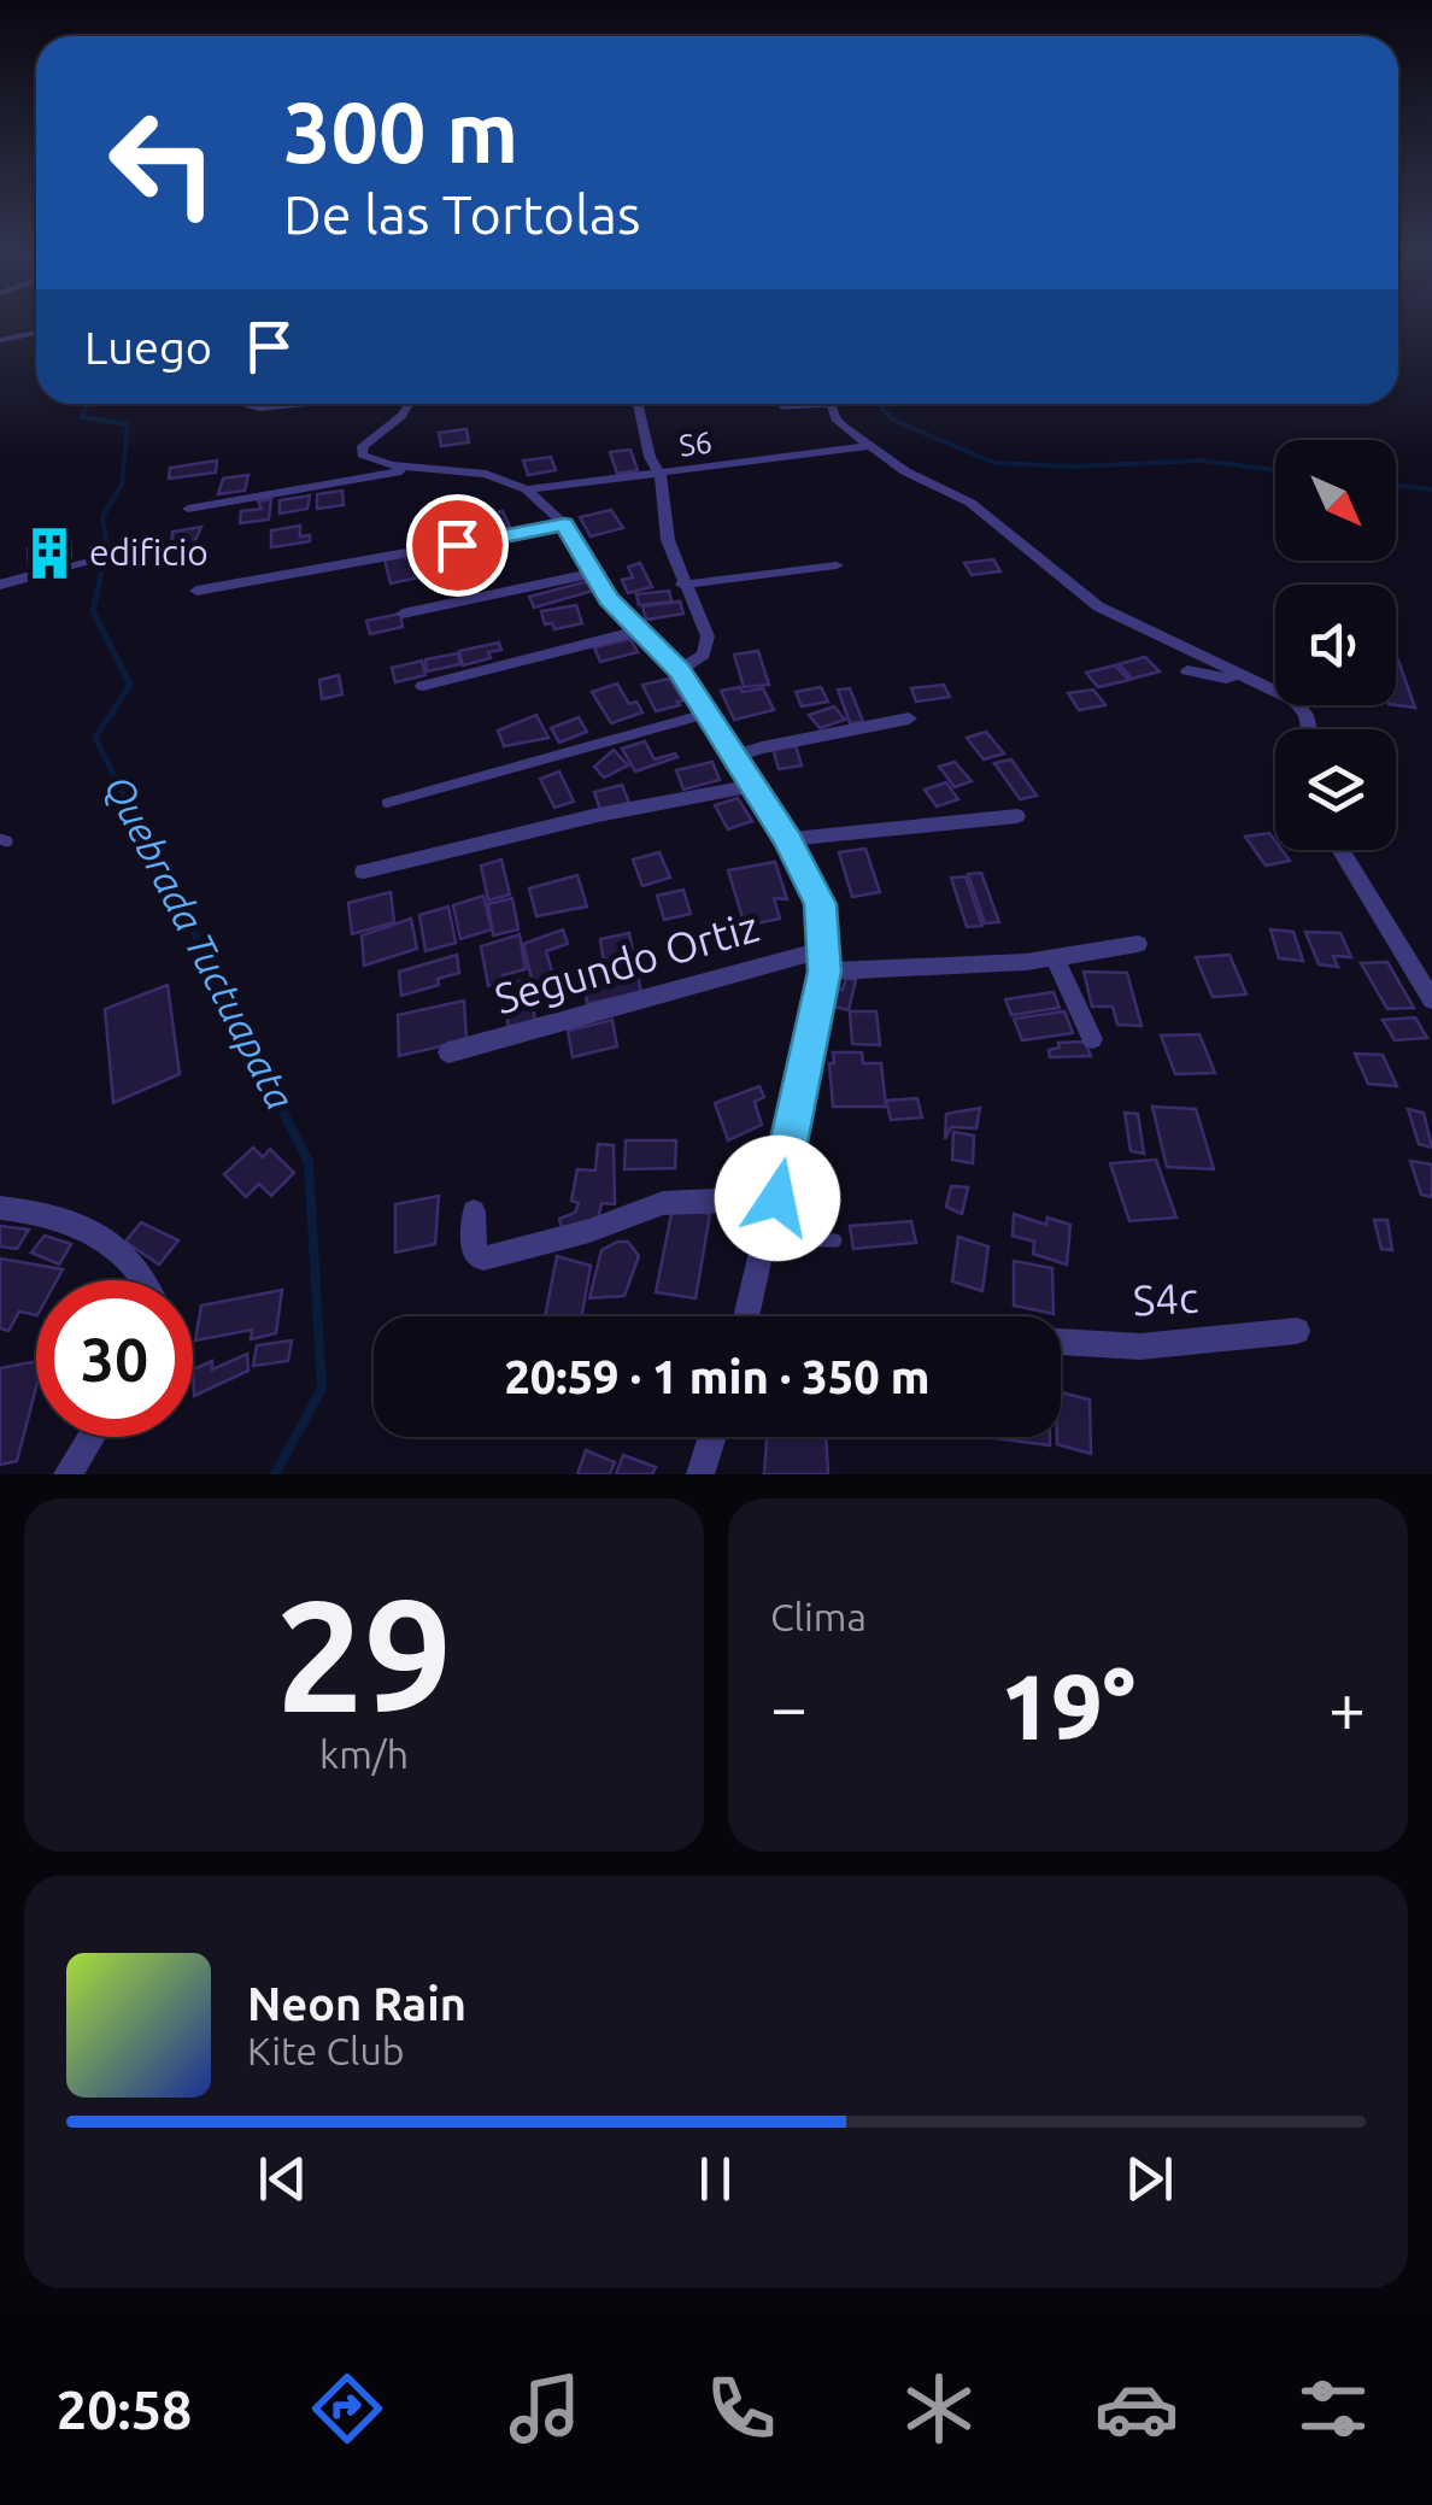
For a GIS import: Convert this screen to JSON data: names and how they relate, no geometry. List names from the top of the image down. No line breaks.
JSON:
{"streets":{"street":["S6","Segundo Ortiz","S4c"]},"water":["Quebrada Tuctuapata"],"places":{"building":["edificio"]},"north":"bottom right","page":{"turn":["300 m","De las Tortolas"],"then":"Luego","limit":"30","trip":"20:59 · 1 min · 350 m","tile":[["29","km/h"],"Clima"],"heat":["−","19°","+"],"song":["Neon Rain","Kite Club"],"tabs":"20:58"}}
